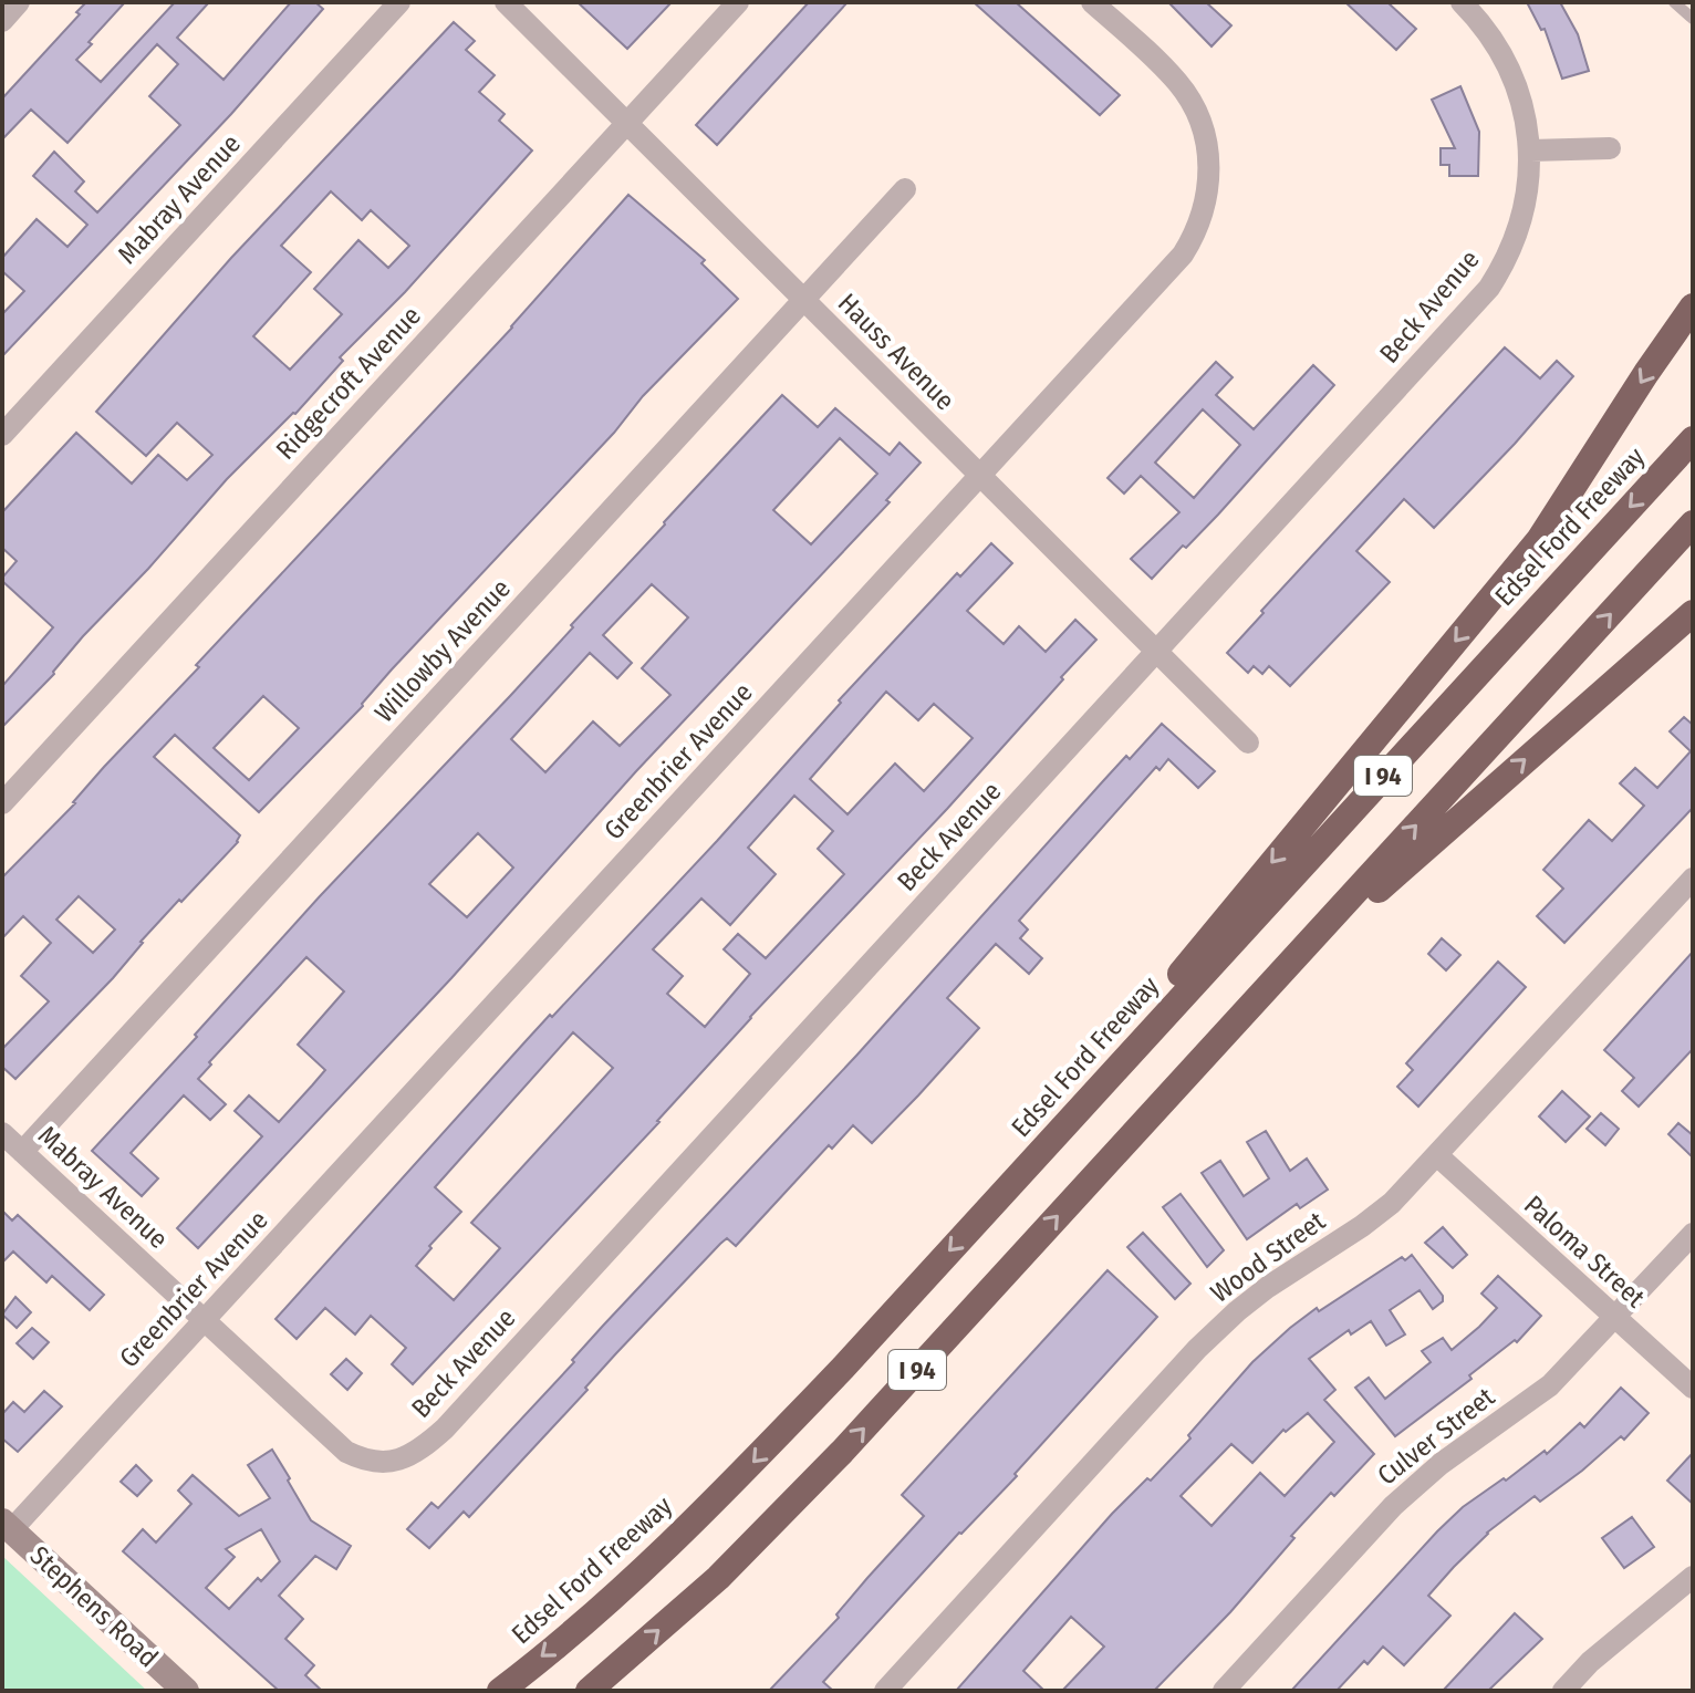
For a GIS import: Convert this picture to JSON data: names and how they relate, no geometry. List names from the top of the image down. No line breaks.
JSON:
{"streets":{"highway":["Edsel Ford Freeway","I 94"],"street":["Mabray Avenue","Beck Avenue","Hauss Avenue","Ridgecroft Avenue","Willowby Avenue","Greenbrier Avenue","Paloma Street","Wood Street","Culver Street","Stephens Road"]},"crossings":[["Mabray Avenue","Beck Avenue"],["Mabray Avenue","Willowby Avenue"],["Mabray Avenue","Greenbrier Avenue"],["Beck Avenue","Hauss Avenue"],["Beck Avenue","Greenbrier Avenue"],["Hauss Avenue","Ridgecroft Avenue"],["Hauss Avenue","Willowby Avenue"],["Hauss Avenue","Greenbrier Avenue"],["Greenbrier Avenue","Stephens Road"],["Paloma Street","Wood Street"],["Paloma Street","Culver Street"]]}
